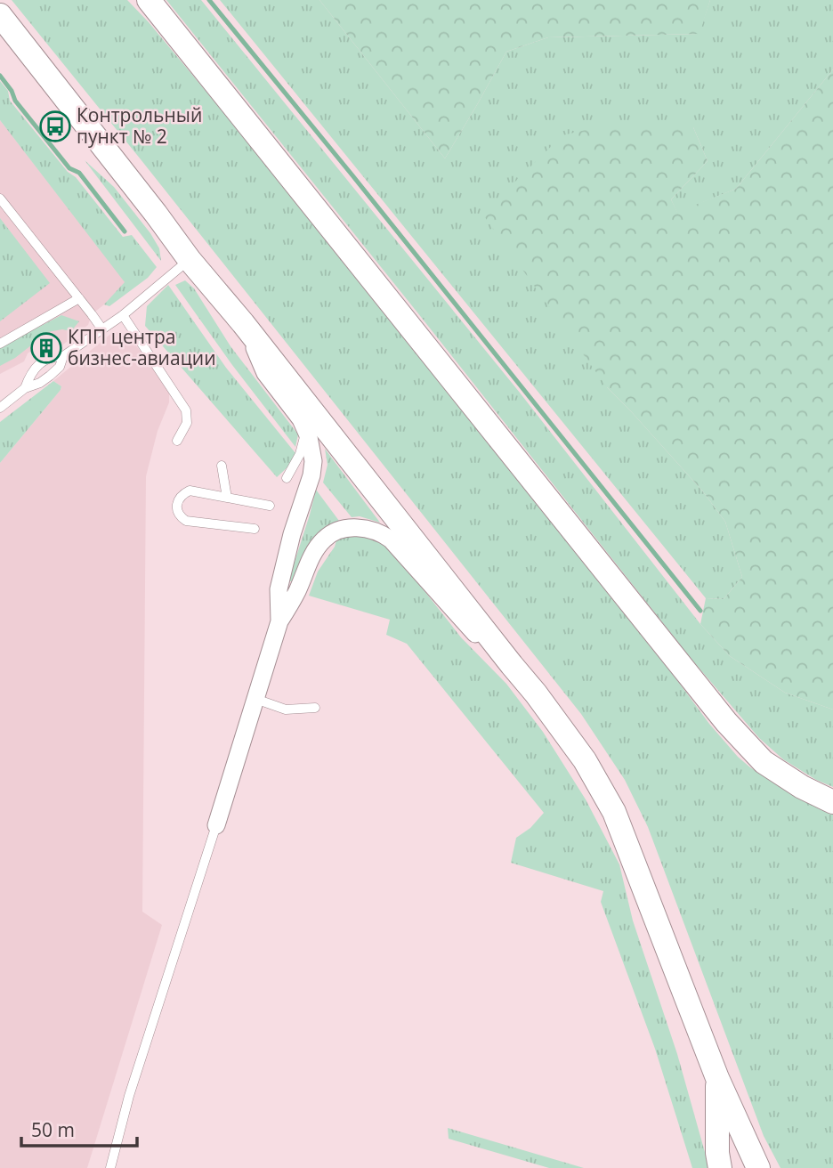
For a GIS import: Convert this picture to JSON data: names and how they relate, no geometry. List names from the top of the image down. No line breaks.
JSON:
{"places":{"bus stop":["Контрольный пункт № 2"],"building":["КПП центра бизнес-авиации"]},"scale_bar":"50 m"}
